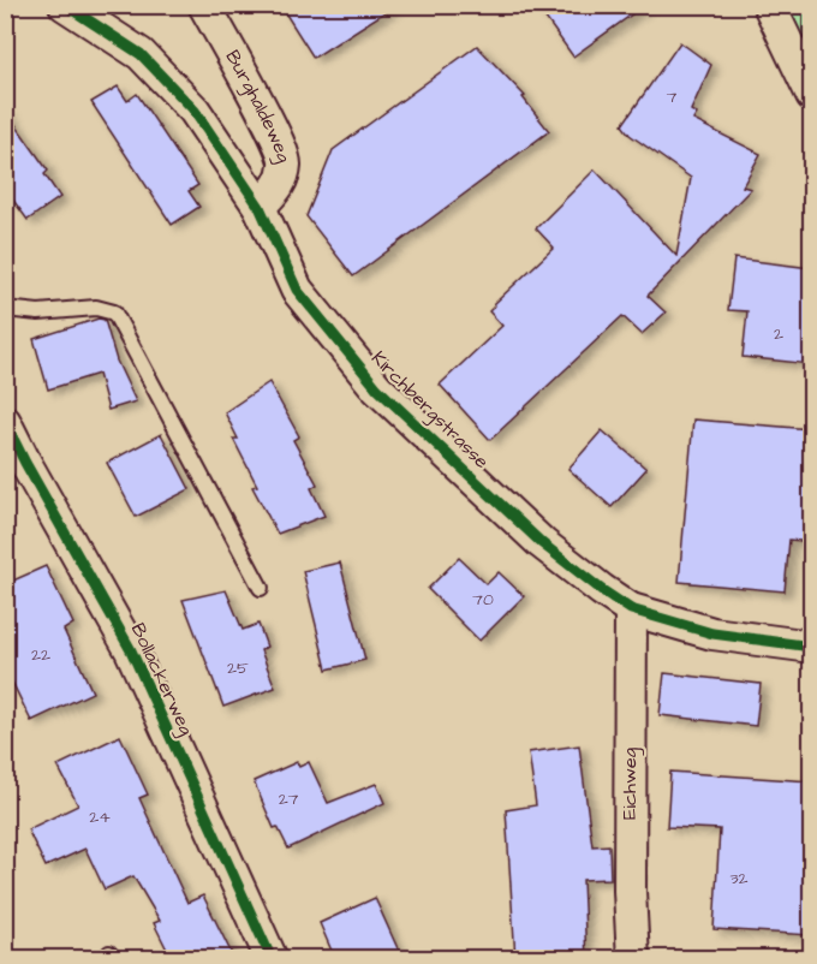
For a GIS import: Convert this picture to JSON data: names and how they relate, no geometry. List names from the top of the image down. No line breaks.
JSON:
{"streets":{"street":["Burghaldeweg","Kirchbergstrasse","Bollackerweg","Eichweg"]},"crossings":[["Burghaldeweg","Kirchbergstrasse"],["Kirchbergstrasse","Eichweg"]],"house_numbers":["7","2","70","22","25","27","24","32"]}
